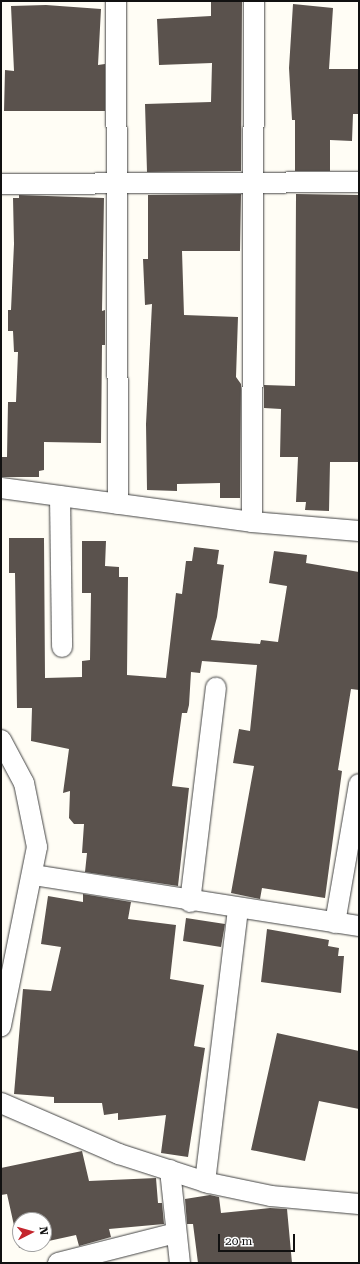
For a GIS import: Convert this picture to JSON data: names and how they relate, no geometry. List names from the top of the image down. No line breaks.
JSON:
{"scale_bar":"20 m","north":"right"}
